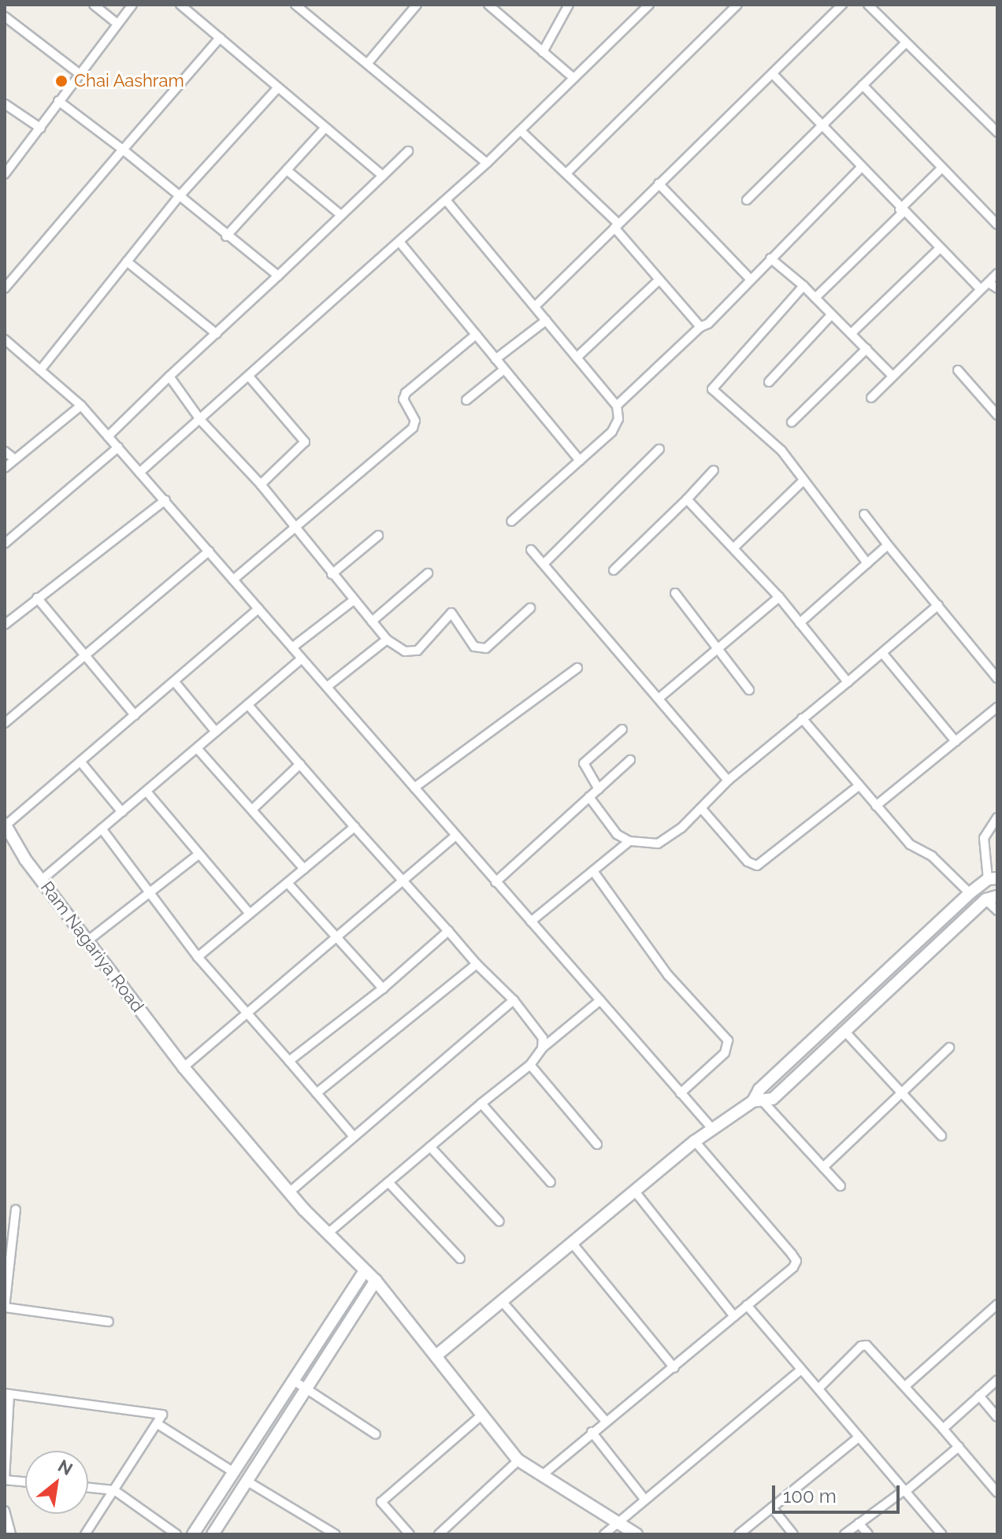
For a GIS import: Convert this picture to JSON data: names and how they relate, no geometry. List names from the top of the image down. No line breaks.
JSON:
{"streets":{"street":["Ram Nagariya Road"]},"places":["Chai Aashram"],"scale_bar":"100 m","north":"top right"}
